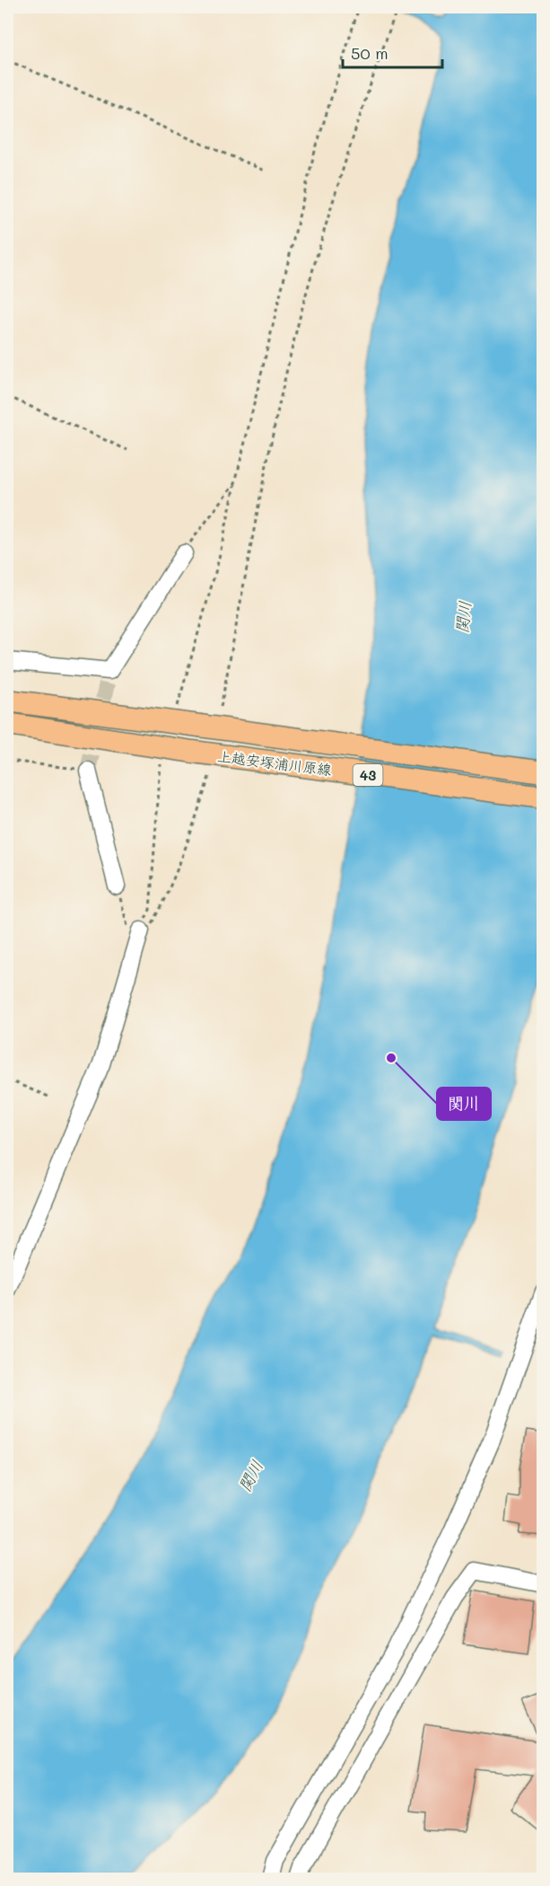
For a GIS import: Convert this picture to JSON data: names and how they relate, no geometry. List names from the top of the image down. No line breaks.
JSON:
{"streets":{"main road":["上越安塚浦川原線","43"]},"water":["関川"],"places":["関川"],"scale_bar":"50 m"}
